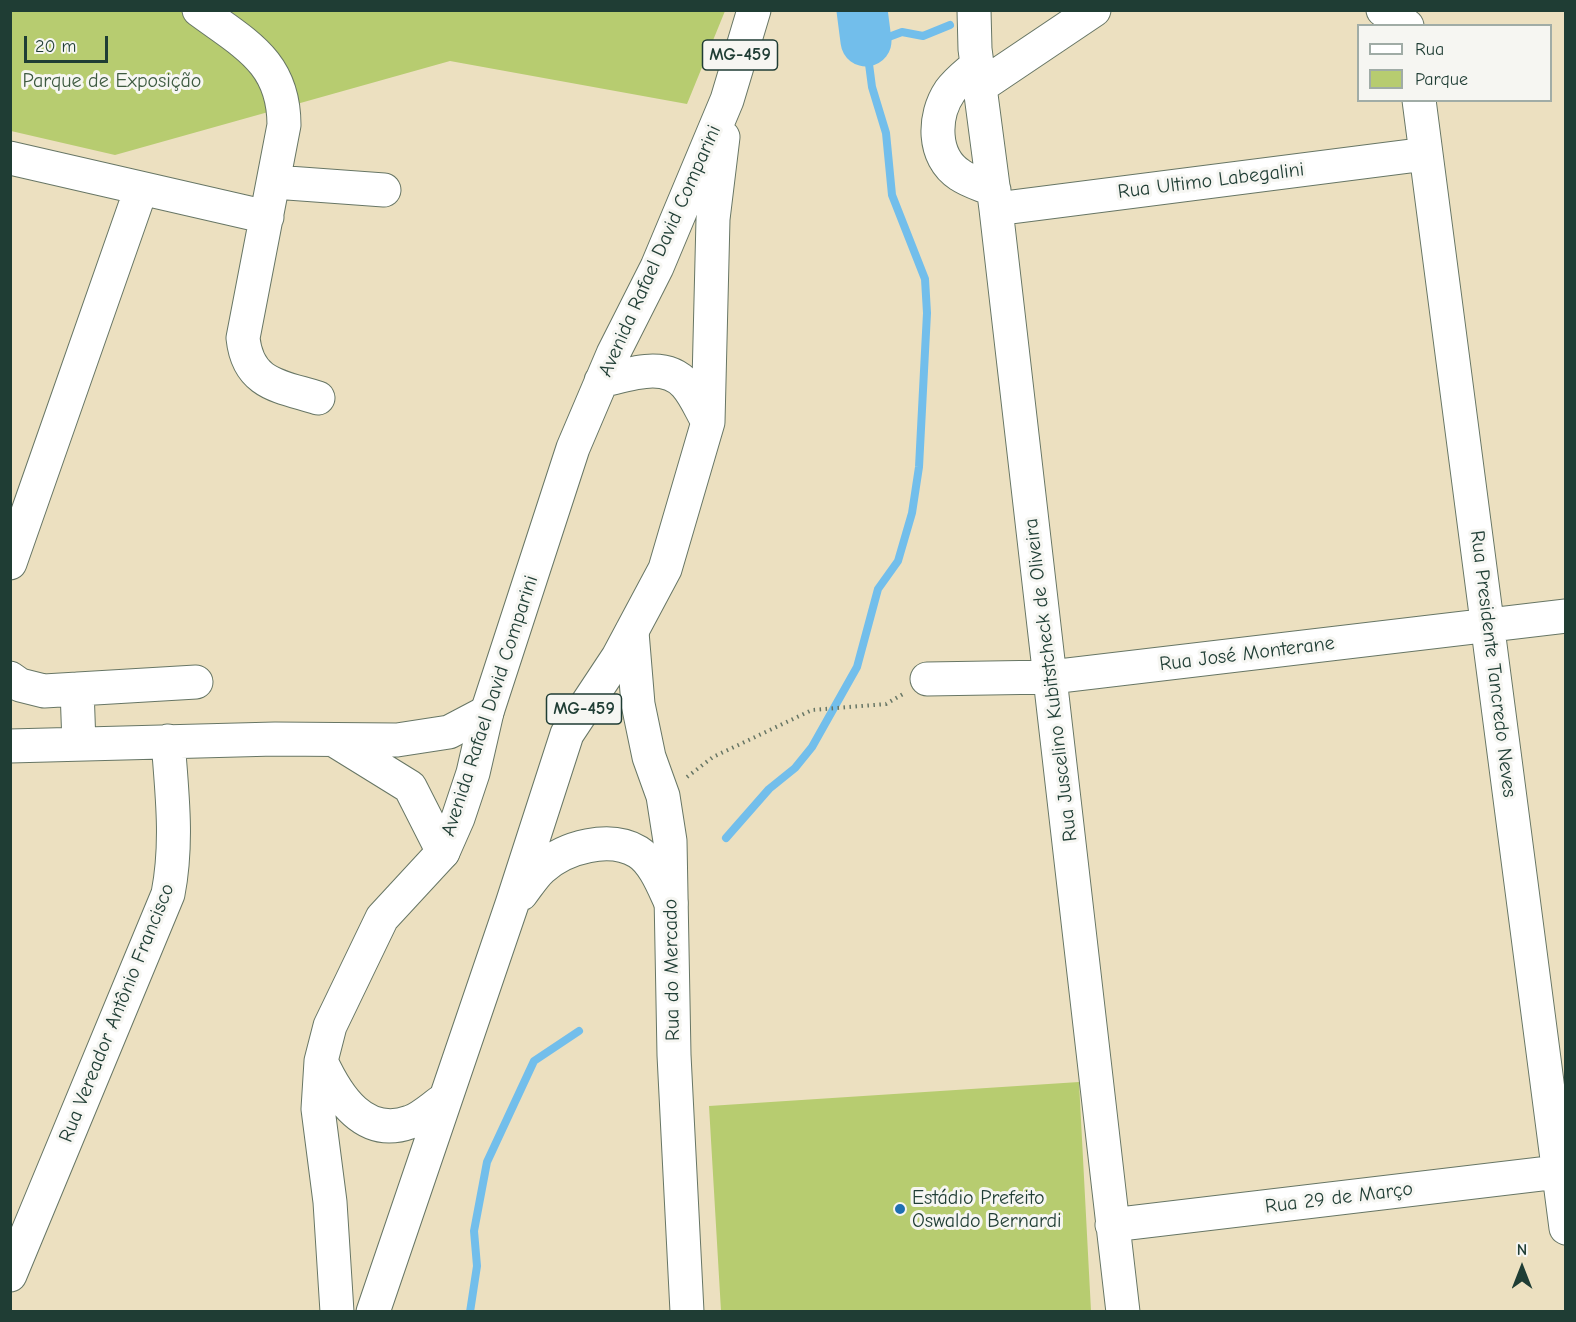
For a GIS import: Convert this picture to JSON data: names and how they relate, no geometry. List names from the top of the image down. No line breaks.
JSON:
{"streets":{"street":["MG-459","Rua Ultimo Labegalini","Avenida Rafael David Comparini","Rua José Monterane","Rua Presidente Tancredo Neves","Rua Juscelino Kubitstcheck de Oliveira","Rua do Mercado","Rua Vereador Antônio Francisco","Rua 29 de Março"]},"crossings":[["Rua Ultimo Labegalini","Rua Presidente Tancredo Neves"],["Rua Ultimo Labegalini","Rua Juscelino Kubitstcheck de Oliveira"],["Avenida Rafael David Comparini","Rua do Mercado"],["Rua José Monterane","Rua Presidente Tancredo Neves"],["Rua José Monterane","Rua Juscelino Kubitstcheck de Oliveira"],["Rua Presidente Tancredo Neves","Rua 29 de Março"],["Rua Juscelino Kubitstcheck de Oliveira","Rua 29 de Março"]],"parks":["Parque de Exposição"],"places":["Estádio Prefeito Oswaldo Bernardi"],"legend":["Rua","Parque"],"scale_bar":"20 m","north":"top"}
